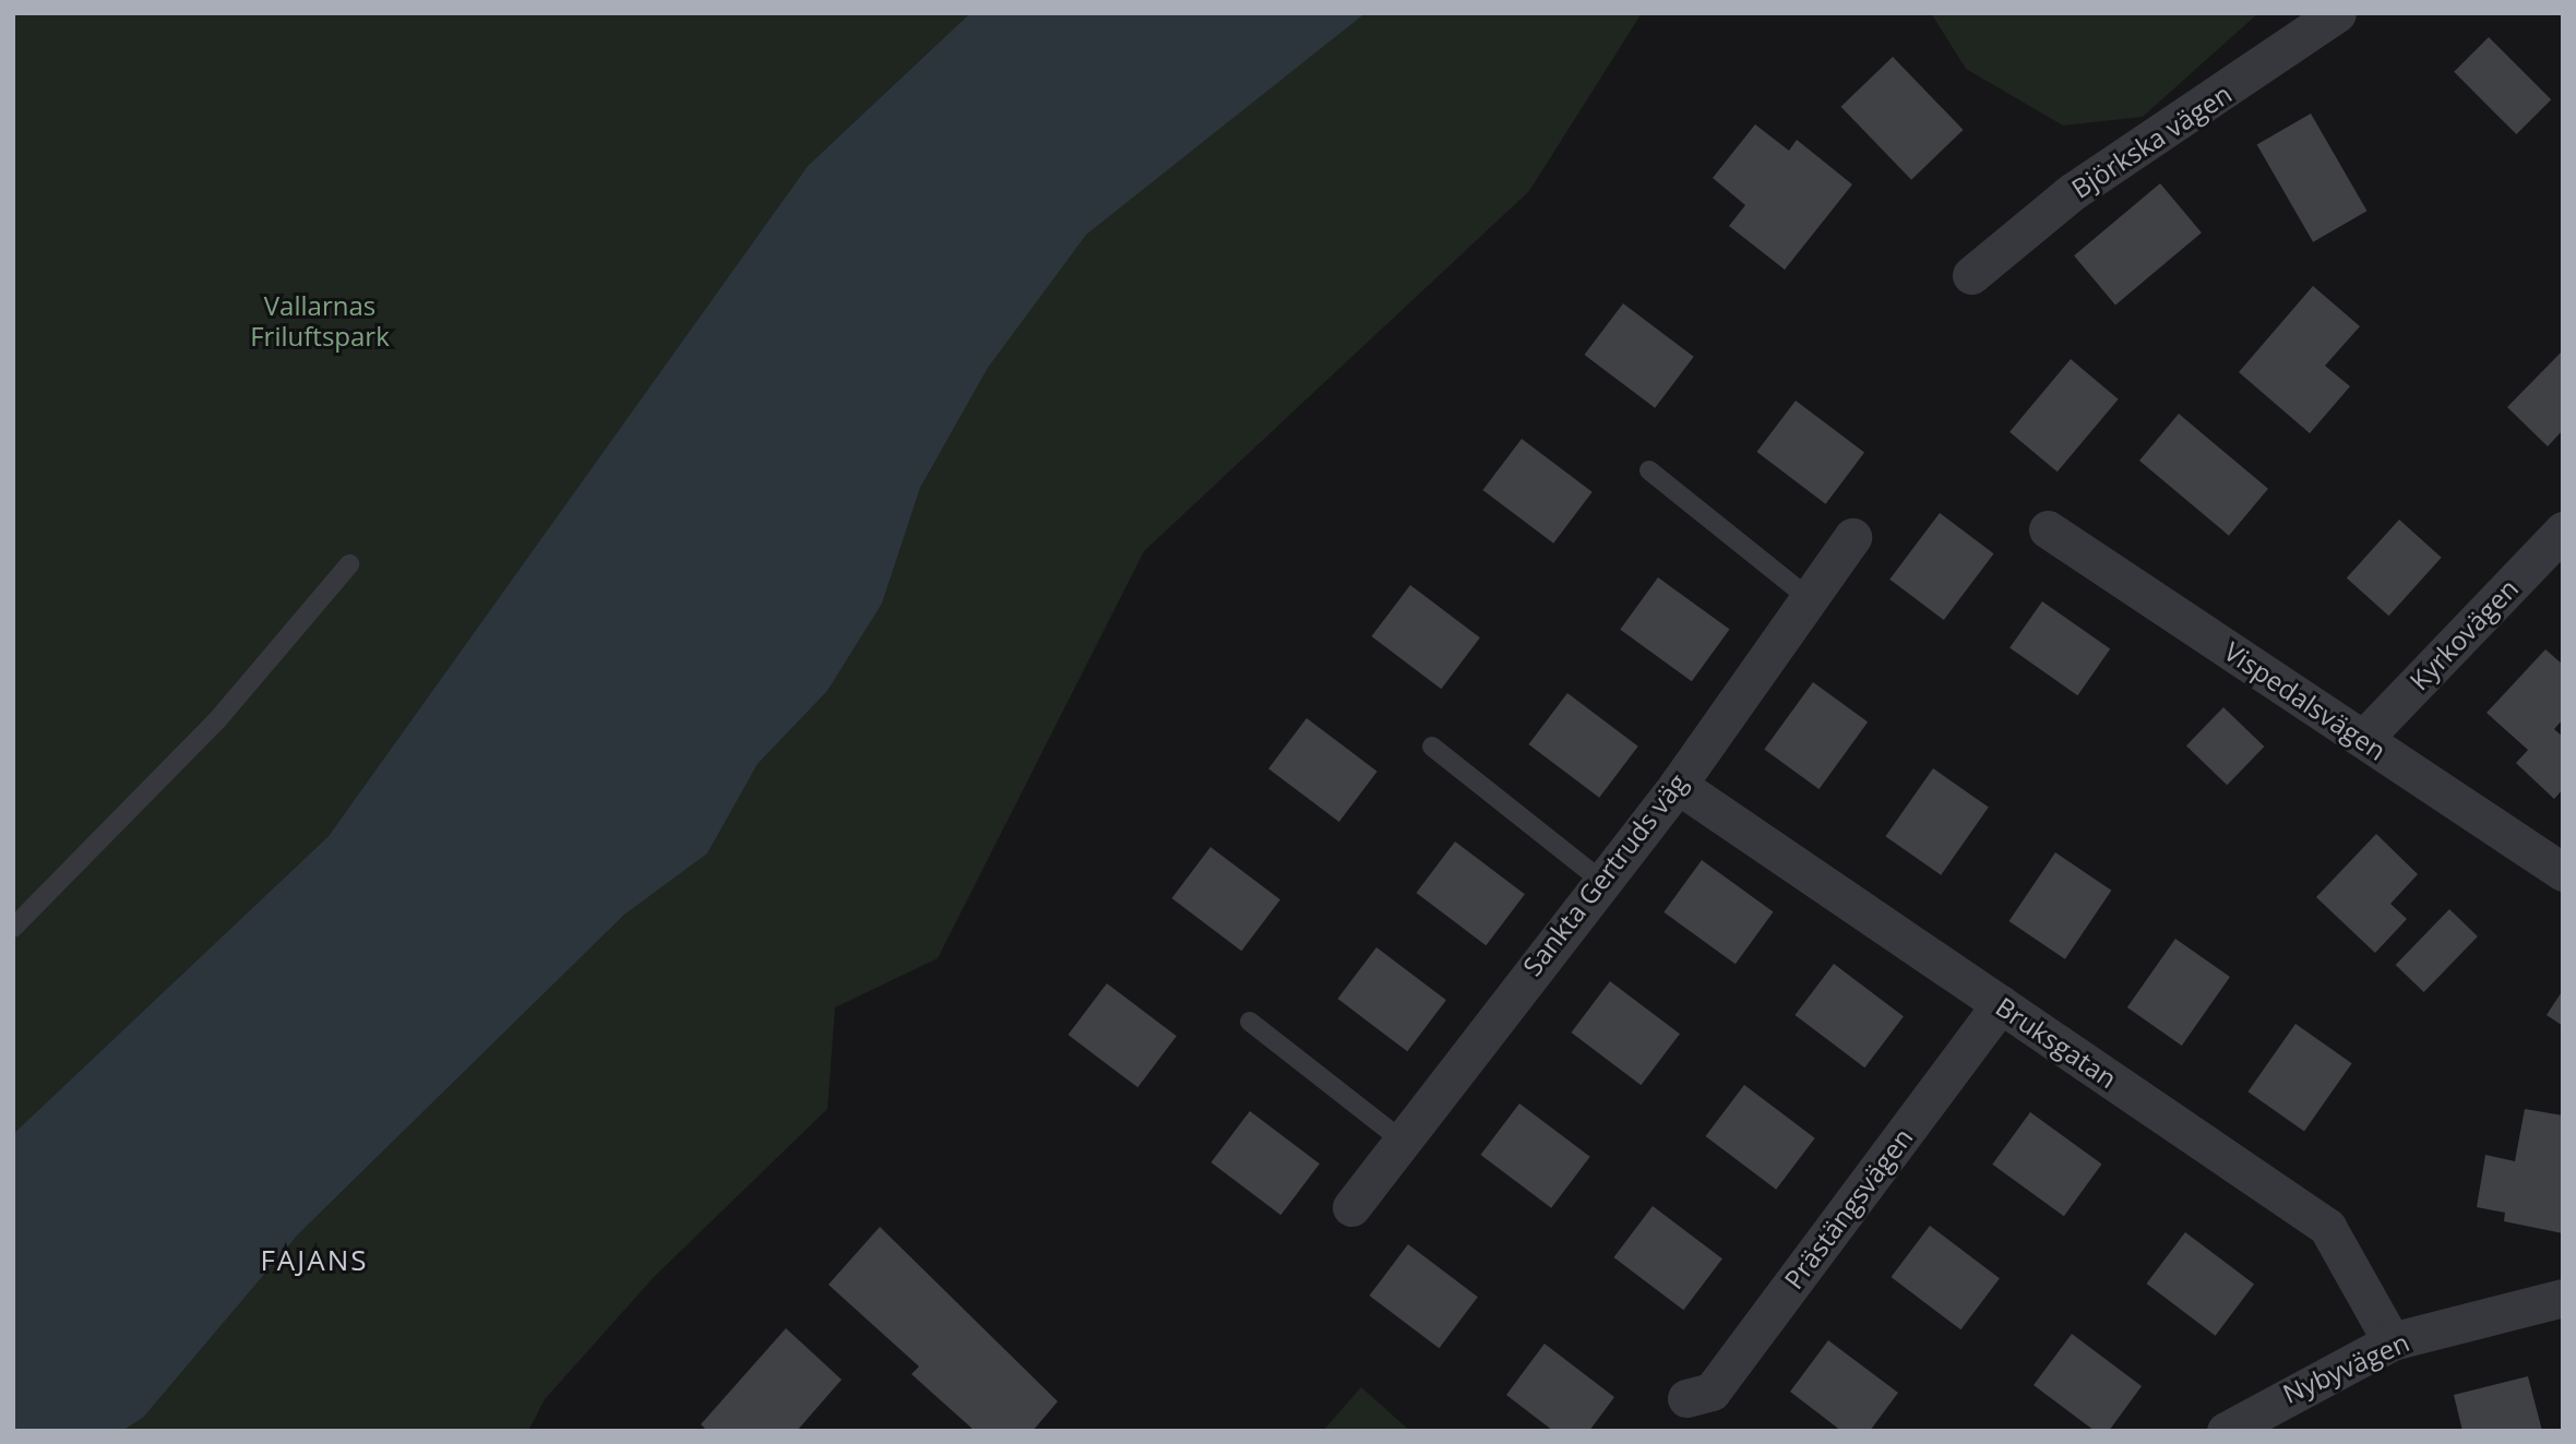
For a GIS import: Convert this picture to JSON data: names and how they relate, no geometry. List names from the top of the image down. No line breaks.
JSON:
{"streets":{"street":["Björkska vägen","Kyrkovägen","Vispedalsvägen","Sankta Gertruds väg","Bruksgatan","Prästängsvägen","Nybyvägen"]},"crossings":[["Kyrkovägen","Vispedalsvägen"],["Sankta Gertruds väg","Bruksgatan"],["Bruksgatan","Prästängsvägen"],["Bruksgatan","Nybyvägen"]],"districts":["FAJANS"],"parks":["Vallarnas Friluftspark"]}
